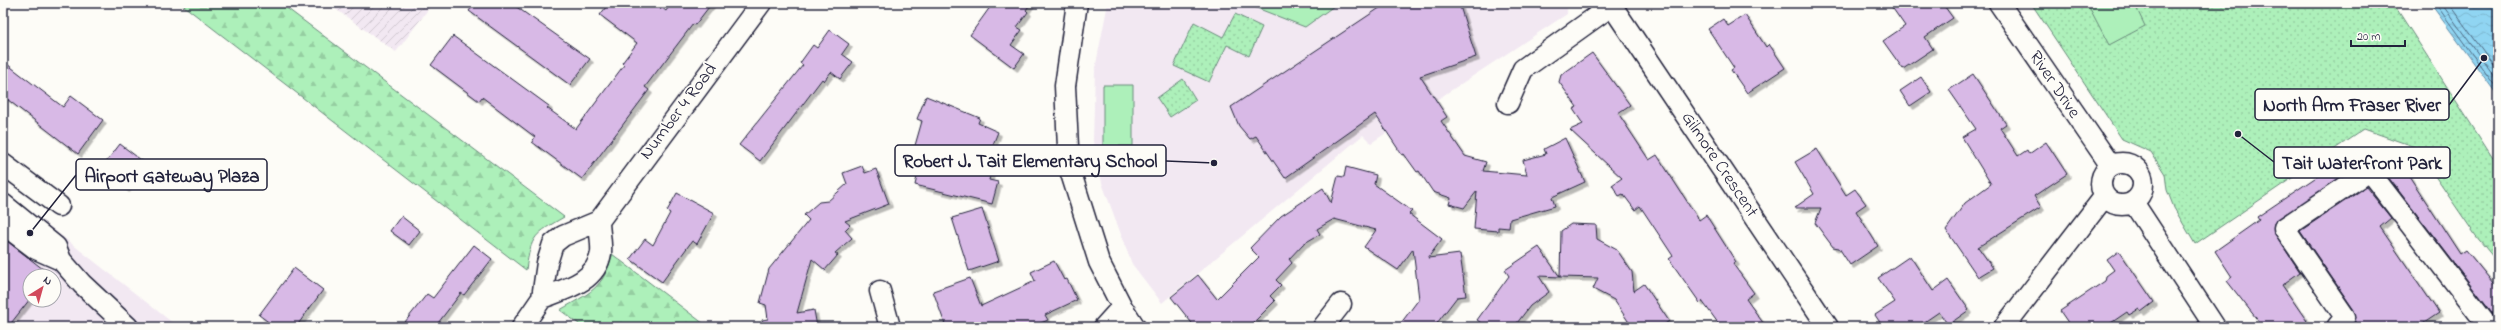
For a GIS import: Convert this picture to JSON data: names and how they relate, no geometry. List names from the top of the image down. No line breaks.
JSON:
{"streets":{"street":["River Drive","Number 4 Road","Gilmore Crescent"]},"places":["North Arm Fraser River","Tait Waterfront Park","Robert J. Tait Elementary School","Airport Gateway Plaza"],"scale_bar":"20 m","north":"top right"}
